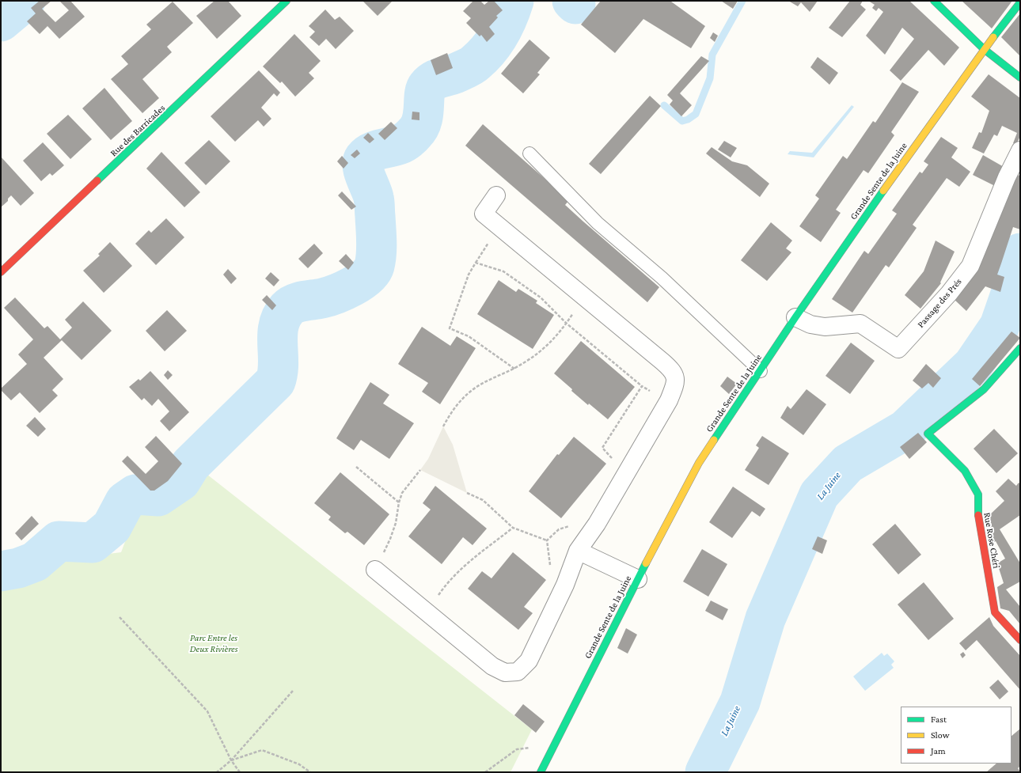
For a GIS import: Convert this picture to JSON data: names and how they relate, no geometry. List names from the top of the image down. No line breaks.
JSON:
{"streets":{"street":["Rue des Barricades","Grande Sente de la Juine","Passage des Prés","Rue Rose Chéri"]},"crossings":[["Grande Sente de la Juine","Passage des Prés"]],"water":["La Juine"],"parks":["Parc Entre les Deux Rivières"],"legend":["Fast","Slow","Jam"]}
